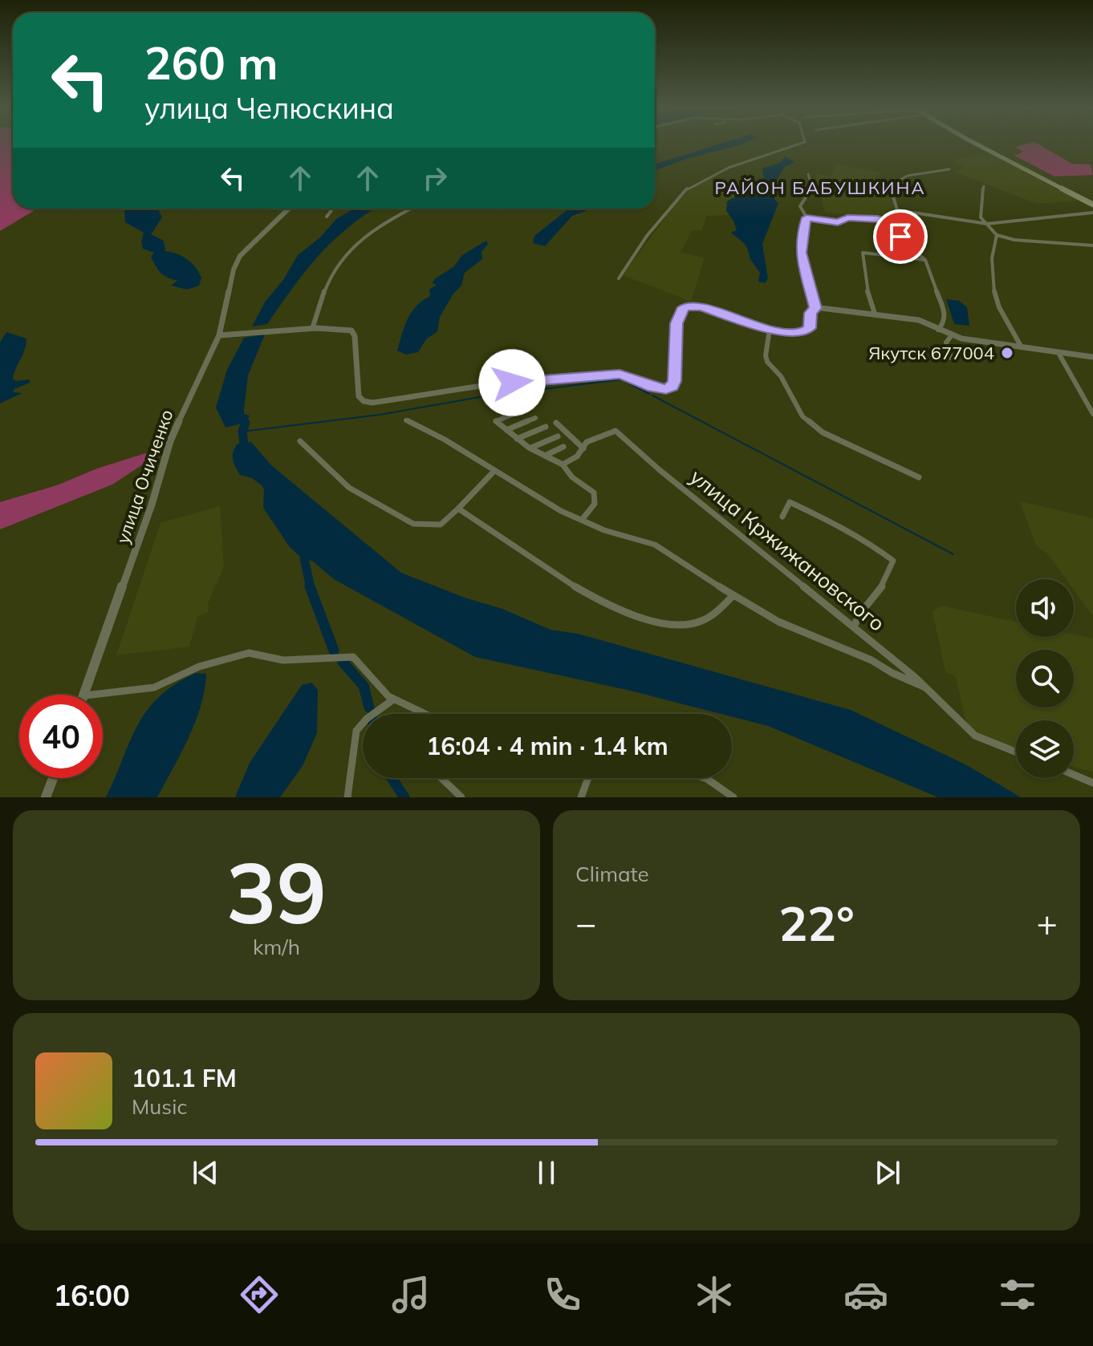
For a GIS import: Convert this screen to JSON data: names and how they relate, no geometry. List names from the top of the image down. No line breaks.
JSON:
{"streets":{"street":["улица Очиченко","улица Кржижановского"]},"districts":["РАЙОН БАБУШКИНА"],"places":["Якутск 677004"],"page":{"turn":["260 m","улица Челюскина"],"limit":"40","trip":"16:04 · 4 min · 1.4 km","tile":[["39","km/h"],"Climate"],"heat":["−","22°","+"],"song":["101.1 FM","Music"],"tabs":"16:00"}}
